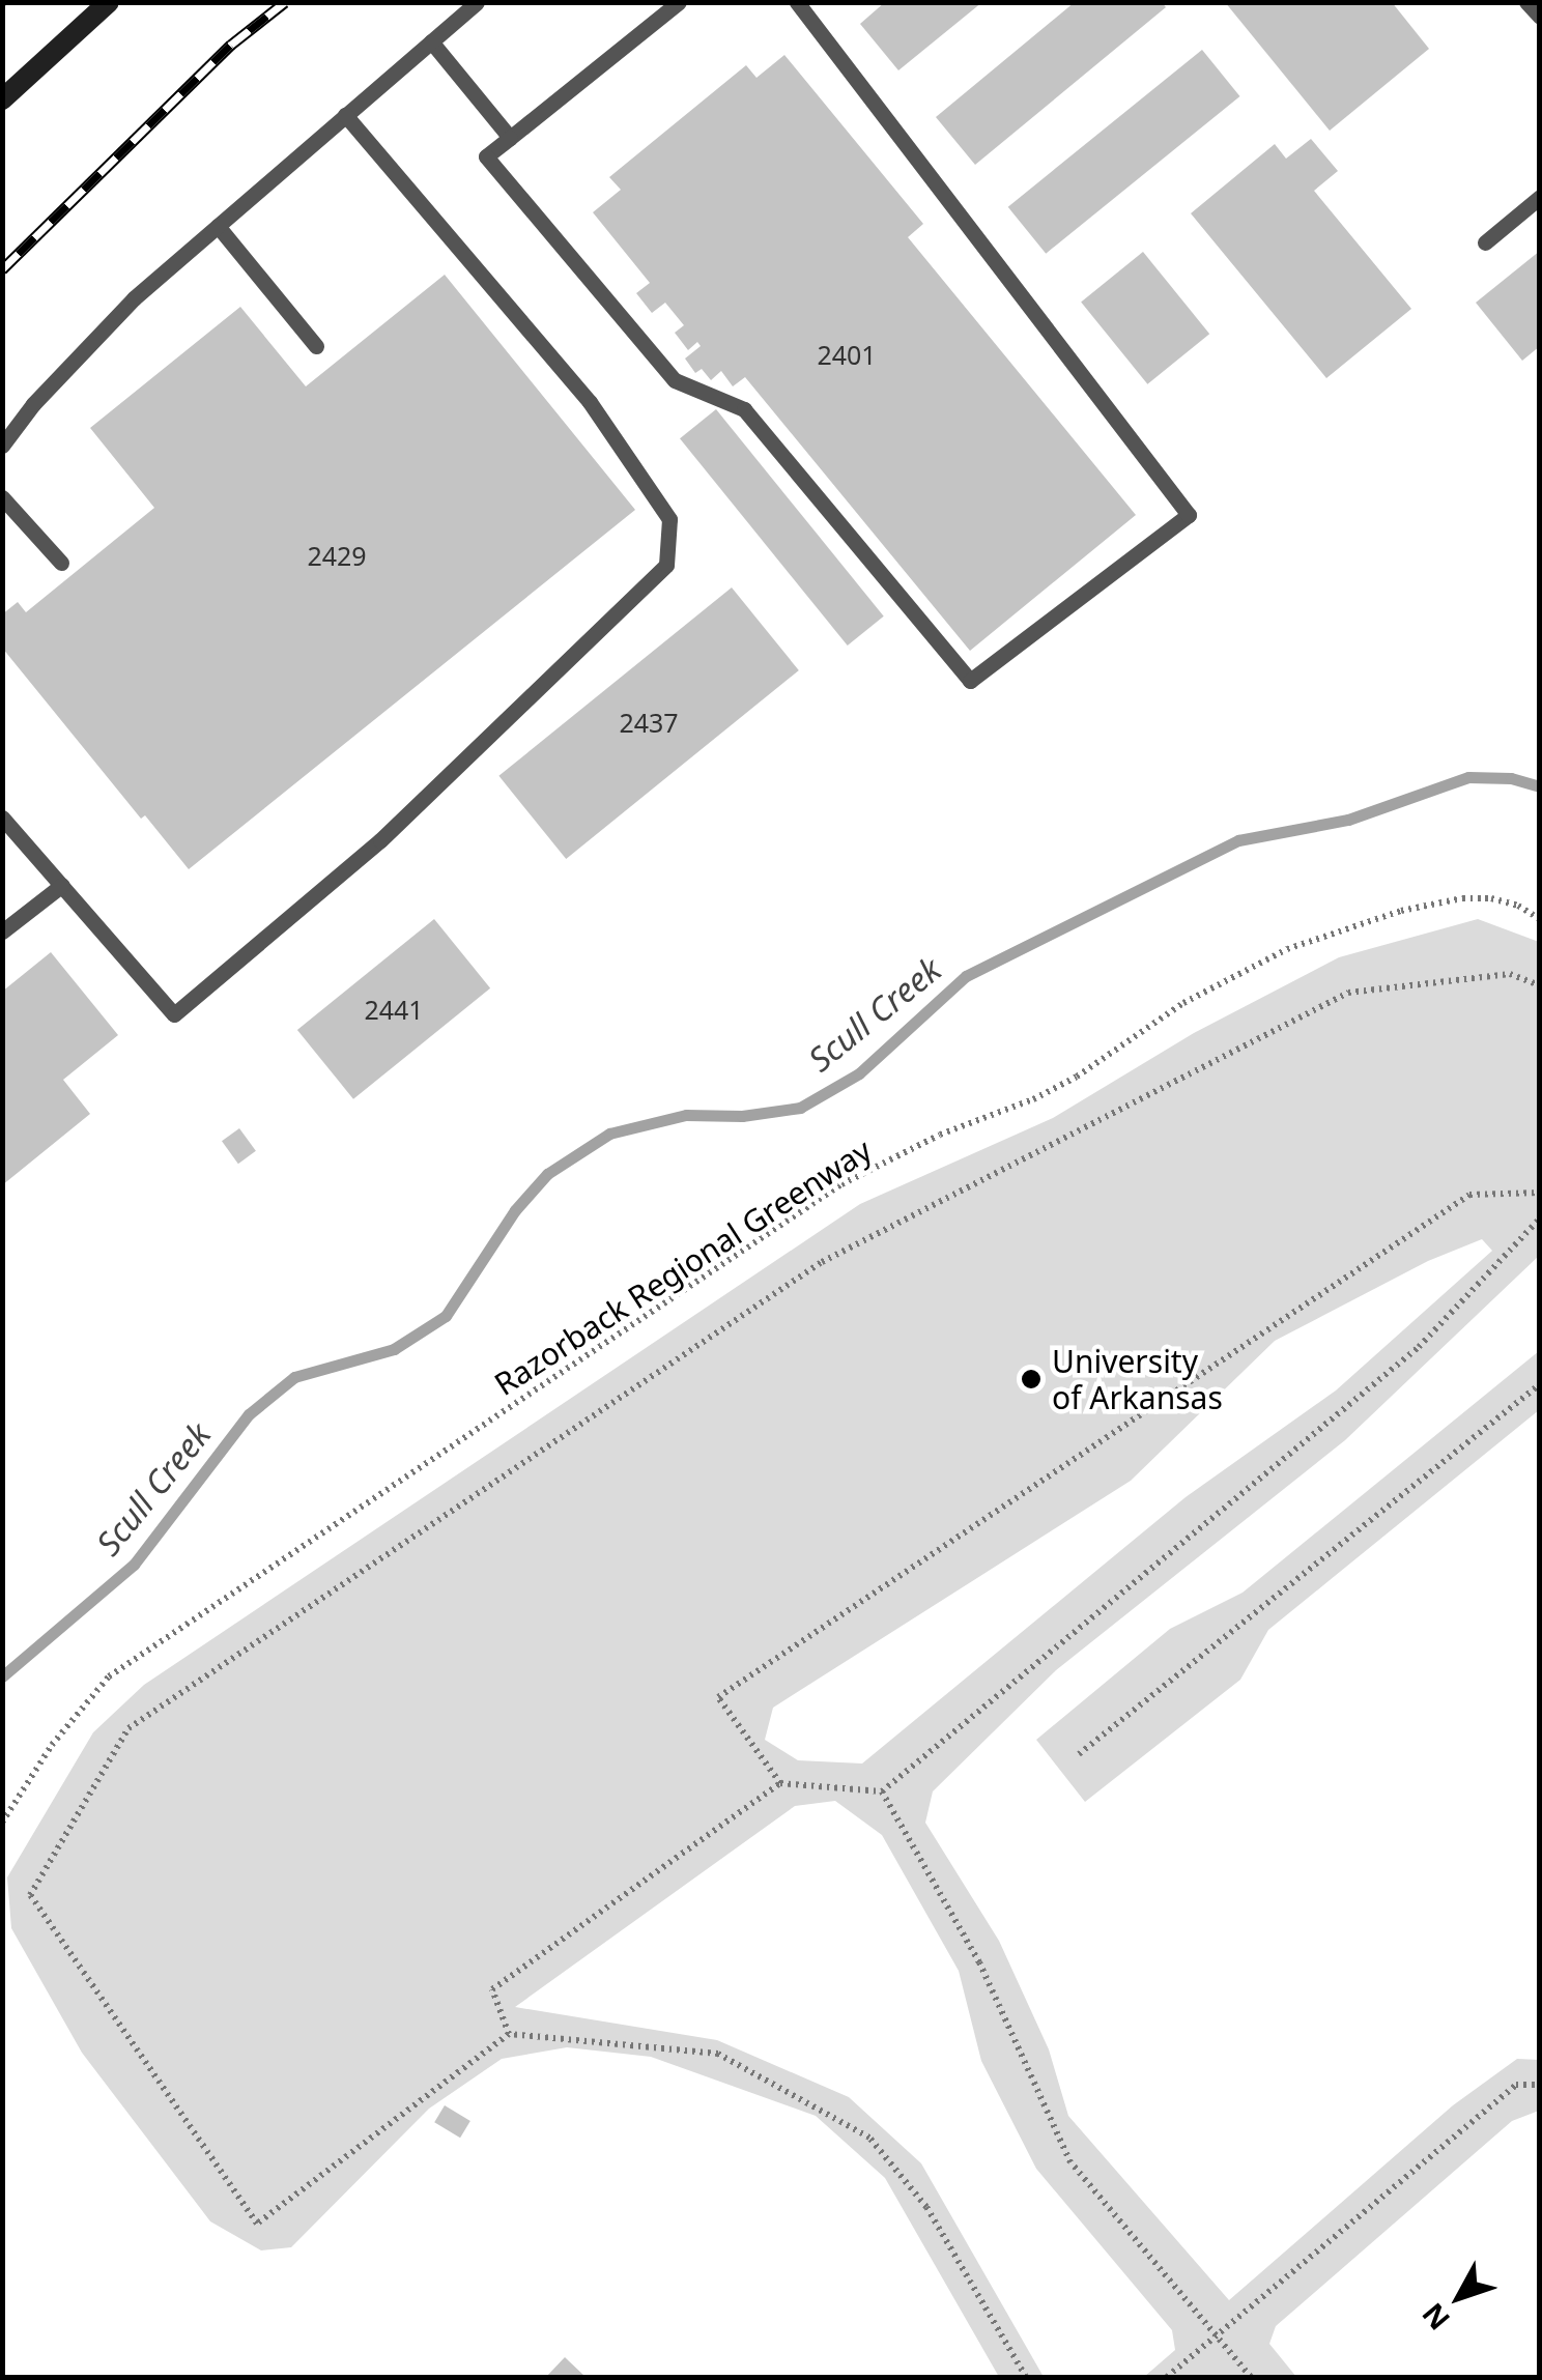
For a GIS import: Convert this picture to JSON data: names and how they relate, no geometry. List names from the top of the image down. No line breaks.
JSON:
{"streets":{"path":["Razorback Regional Greenway"]},"water":["Scull Creek"],"places":["University of Arkansas"],"house_numbers":["2401","2429","2437","2441"],"north":"bottom left"}
